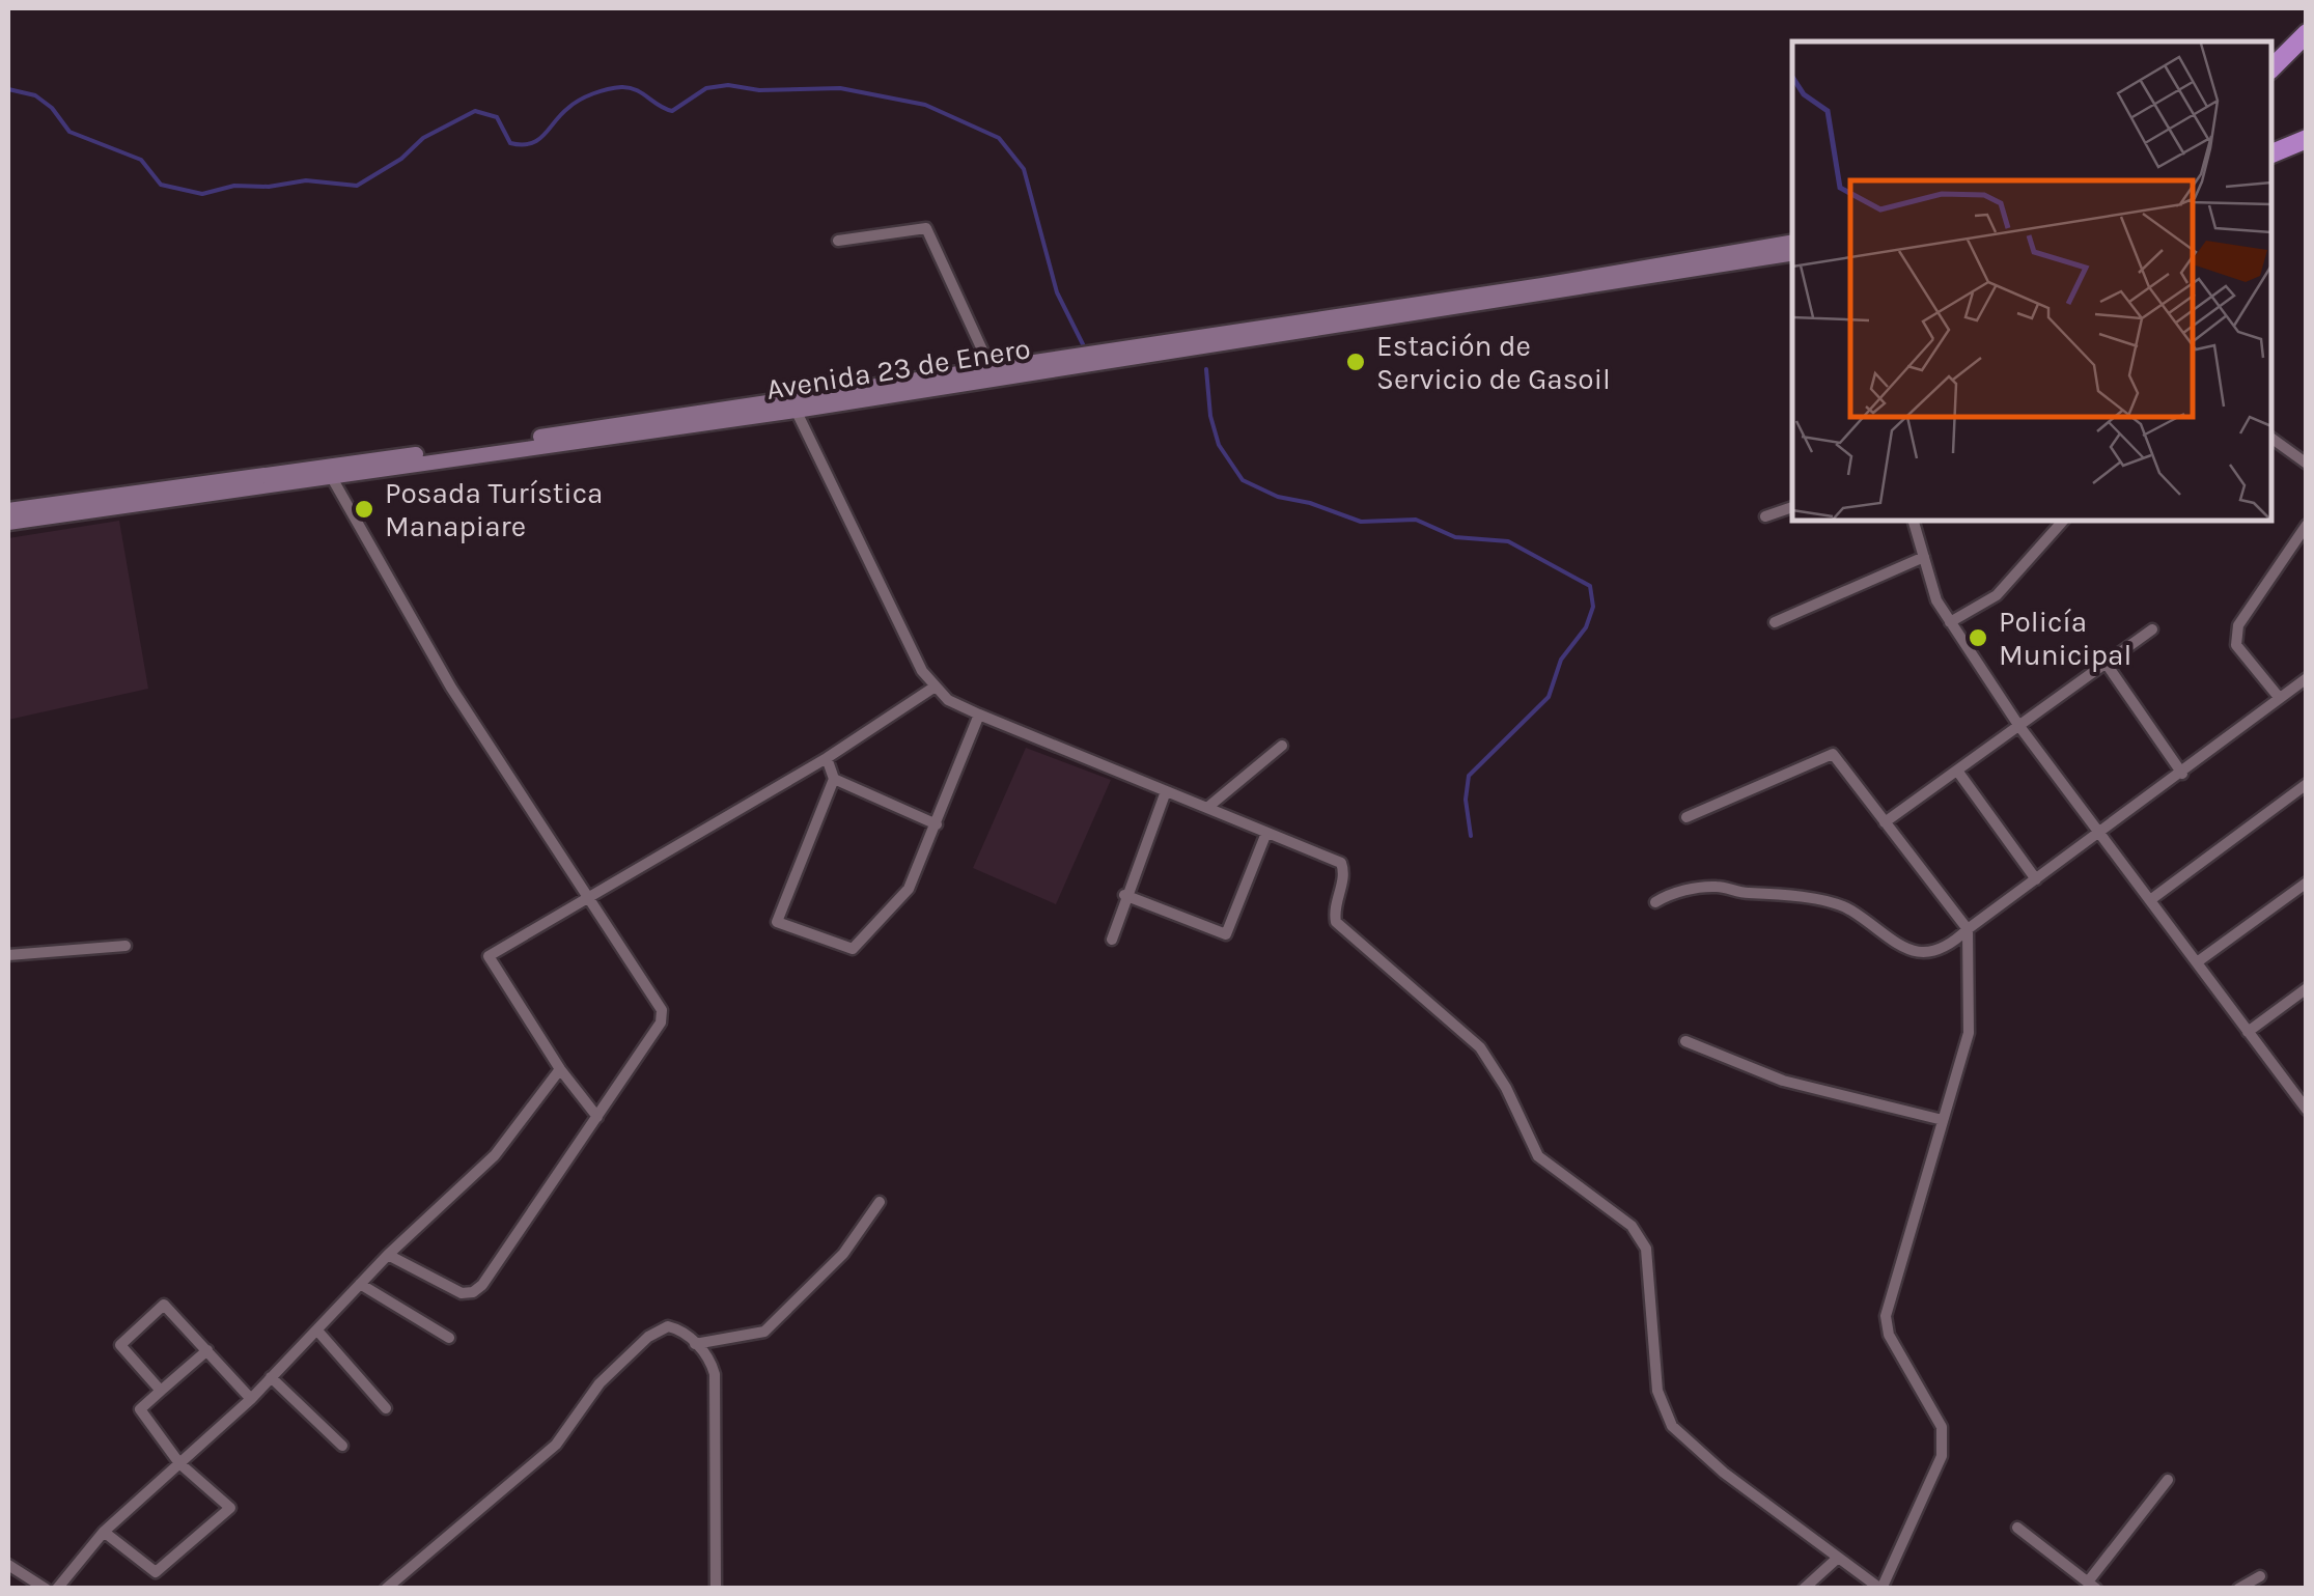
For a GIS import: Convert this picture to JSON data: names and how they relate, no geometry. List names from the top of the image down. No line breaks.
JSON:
{"streets":{"main road":["Avenida 23 de Enero"]},"places":["Estación de Servicio de Gasoil","Posada Turística Manapiare","Policía Municipal"]}
